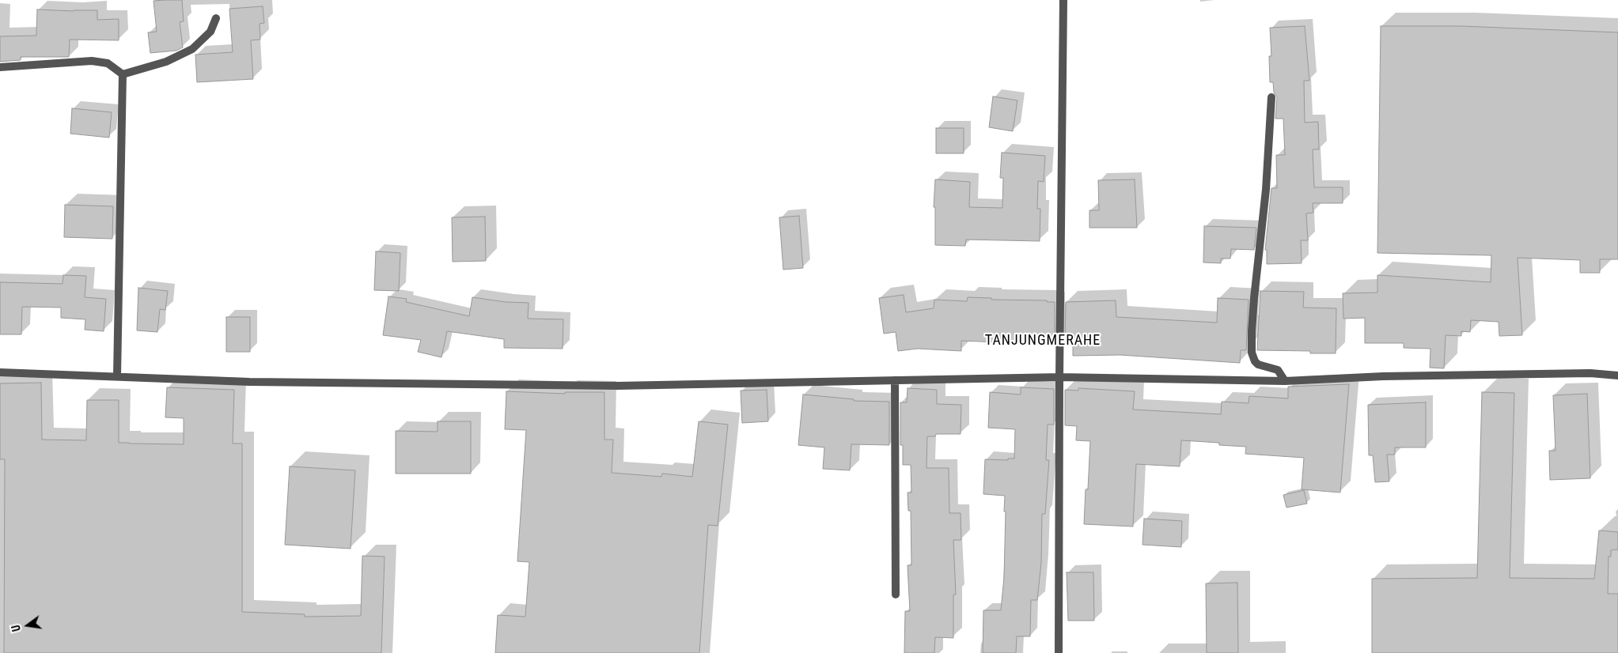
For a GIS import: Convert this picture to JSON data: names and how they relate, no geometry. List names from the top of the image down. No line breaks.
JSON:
{"districts":["TANJUNGMERAHE"],"north":"left"}
